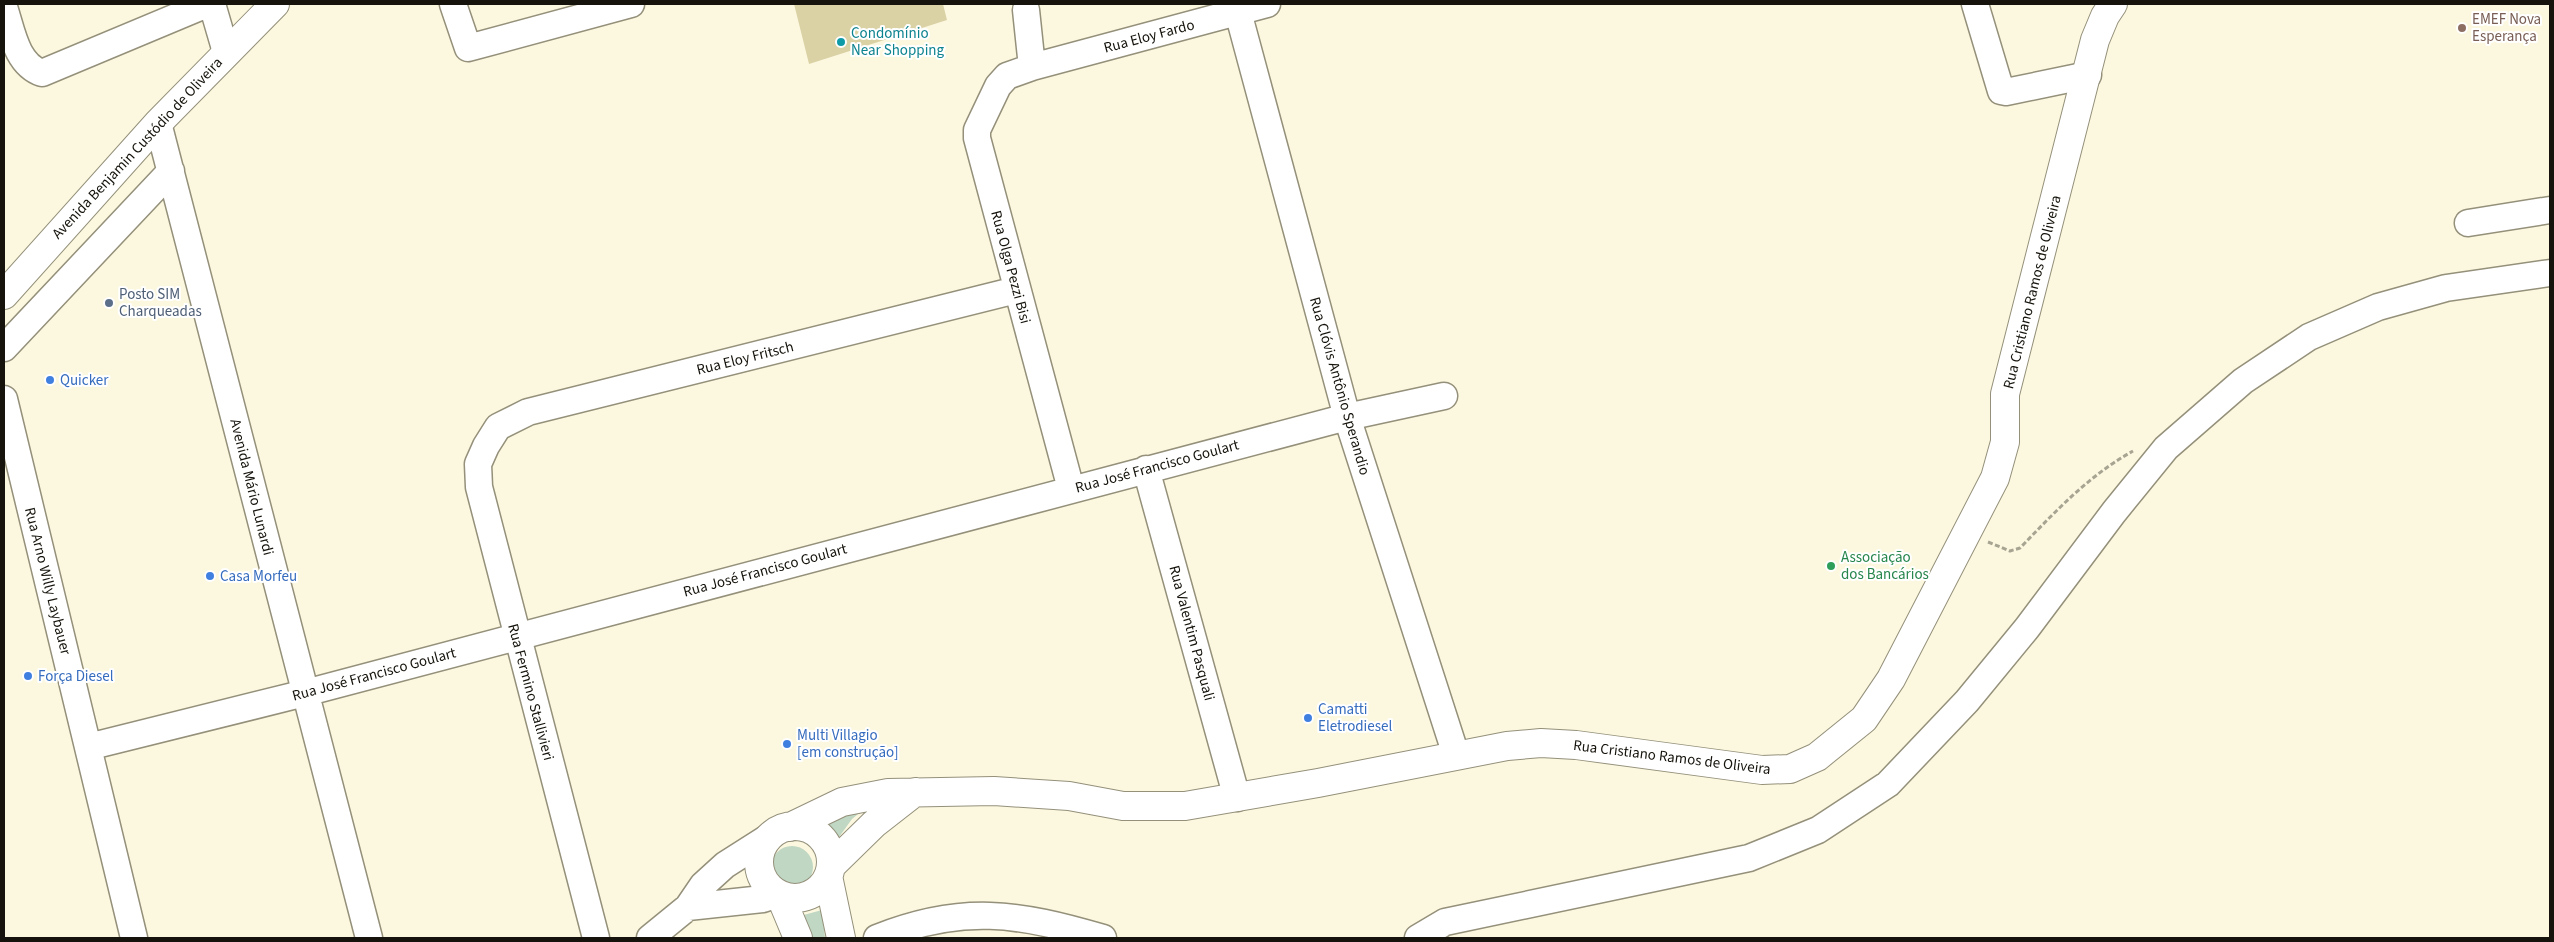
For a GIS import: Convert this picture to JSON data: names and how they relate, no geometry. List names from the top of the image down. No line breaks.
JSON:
{"streets":{"main road":["Avenida Benjamin Custódio de Oliveira","Rua Cristiano Ramos de Oliveira"],"street":["Rua Eloy Fardo","Rua Olga Pezzi Bisi","Rua Eloy Fritsch","Rua Clóvis Antônio Sperandio","Rua José Francisco Goulart","Avenida Mário Lunardi","Rua Arno Willy Laybauer","Rua Valentim Pasquali","Rua Fermino Stallivieri"]},"crossings":[["Rua Eloy Fardo","Rua Olga Pezzi Bisi"],["Rua Eloy Fardo","Rua Clóvis Antônio Sperandio"],["Avenida Benjamin Custódio de Oliveira","Avenida Mário Lunardi"],["Rua Olga Pezzi Bisi","Rua Eloy Fritsch"],["Rua Olga Pezzi Bisi","Rua José Francisco Goulart"],["Rua Cristiano Ramos de Oliveira","Rua Clóvis Antônio Sperandio"],["Rua Cristiano Ramos de Oliveira","Rua Valentim Pasquali"],["Rua Eloy Fritsch","Rua Fermino Stallivieri"],["Rua Clóvis Antônio Sperandio","Rua José Francisco Goulart"],["Rua José Francisco Goulart","Avenida Mário Lunardi"],["Rua José Francisco Goulart","Rua Arno Willy Laybauer"],["Rua José Francisco Goulart","Rua Valentim Pasquali"],["Rua José Francisco Goulart","Rua Fermino Stallivieri"]],"places":["EMEF Nova Esperança","Condomínio Near Shopping","Posto SIM Charqueadas","Quicker","Associação dos Bancários","Casa Morfeu","Força Diesel","Camatti Eletrodiesel","Multi Villagio [em construção]"]}
